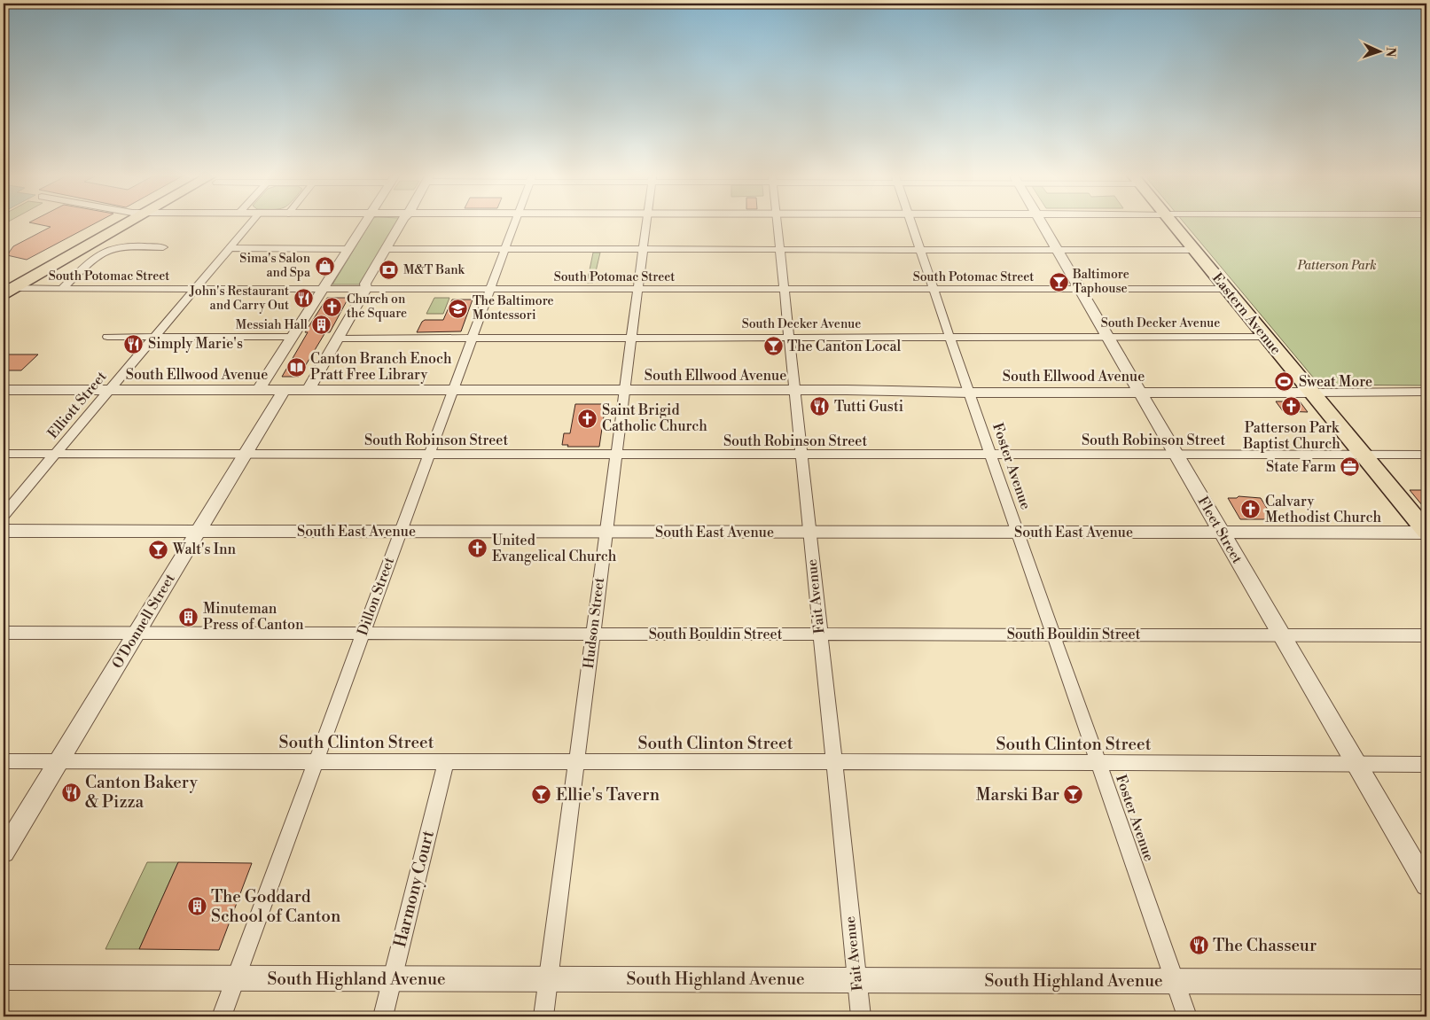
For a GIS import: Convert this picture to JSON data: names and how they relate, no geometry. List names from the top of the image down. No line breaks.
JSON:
{"streets":{"main road":["Eastern Avenue"],"street":["South Potomac Street","South Decker Avenue","South Ellwood Avenue","Elliott Street","South Robinson Street","Foster Avenue","Fleet Street","South East Avenue","Dillon Street","Fait Avenue","O'Donnell Street","Hudson Street","South Bouldin Street","South Clinton Street","Harmony Court","South Highland Avenue"]},"crossings":[["South Potomac Street","Eastern Avenue"],["South Potomac Street","Elliott Street"],["South Potomac Street","Foster Avenue"],["South Potomac Street","Fleet Street"],["South Potomac Street","Dillon Street"],["South Potomac Street","Fait Avenue"],["South Potomac Street","Hudson Street"],["Eastern Avenue","South Decker Avenue"],["Eastern Avenue","South Ellwood Avenue"],["Eastern Avenue","South Robinson Street"],["Eastern Avenue","South East Avenue"],["South Decker Avenue","Foster Avenue"],["South Decker Avenue","Fleet Street"],["South Decker Avenue","Dillon Street"],["South Decker Avenue","Fait Avenue"],["South Decker Avenue","Hudson Street"],["South Ellwood Avenue","Elliott Street"],["South Ellwood Avenue","Foster Avenue"],["South Ellwood Avenue","Fleet Street"],["South Ellwood Avenue","Dillon Street"],["South Ellwood Avenue","Fait Avenue"],["South Ellwood Avenue","O'Donnell Street"],["South Ellwood Avenue","Hudson Street"],["Elliott Street","South Robinson Street"],["South Robinson Street","Foster Avenue"],["South Robinson Street","Fleet Street"],["South Robinson Street","Dillon Street"],["South Robinson Street","Fait Avenue"],["South Robinson Street","O'Donnell Street"],["South Robinson Street","Hudson Street"],["Foster Avenue","South East Avenue"],["Foster Avenue","South Bouldin Street"],["Foster Avenue","South Clinton Street"],["Foster Avenue","South Highland Avenue"],["Fleet Street","South East Avenue"],["Fleet Street","South Bouldin Street"],["Fleet Street","South Clinton Street"],["South East Avenue","Dillon Street"],["South East Avenue","Fait Avenue"],["South East Avenue","O'Donnell Street"],["South East Avenue","Hudson Street"],["Dillon Street","South Bouldin Street"],["Dillon Street","South Clinton Street"],["Dillon Street","South Highland Avenue"],["Fait Avenue","South Bouldin Street"],["Fait Avenue","South Clinton Street"],["Fait Avenue","South Highland Avenue"],["O'Donnell Street","South Bouldin Street"],["O'Donnell Street","South Clinton Street"],["Hudson Street","South Bouldin Street"],["Hudson Street","South Clinton Street"],["Hudson Street","South Highland Avenue"],["South Clinton Street","Harmony Court"],["Harmony Court","South Highland Avenue"]],"parks":["Patterson Park"],"places":{"shop":["Sima's Salon and Spa"],"bank":["M&T Bank"],"bar":["Baltimore Taphouse","The Canton Local","Walt's Inn","Ellie's Tavern","Marski Bar"],"restaurant":["John's Restaurant and Carry Out","Simply Marie's","Tutti Gusti","Canton Bakery & Pizza","The Chasseur"],"church":["Church on the Square","Patterson Park Baptist Church","Saint Brigid Catholic Church","Calvary Methodist Church","United Evangelical Church"],"school or university":["The Baltimore Montessori"],"building":["Messiah Hall","Minuteman Press of Canton","The Goddard School of Canton"],"library":["Canton Branch Enoch Pratt Free Library"],"sports":["Sweat More"],"office":["State Farm"]},"north":"right"}
